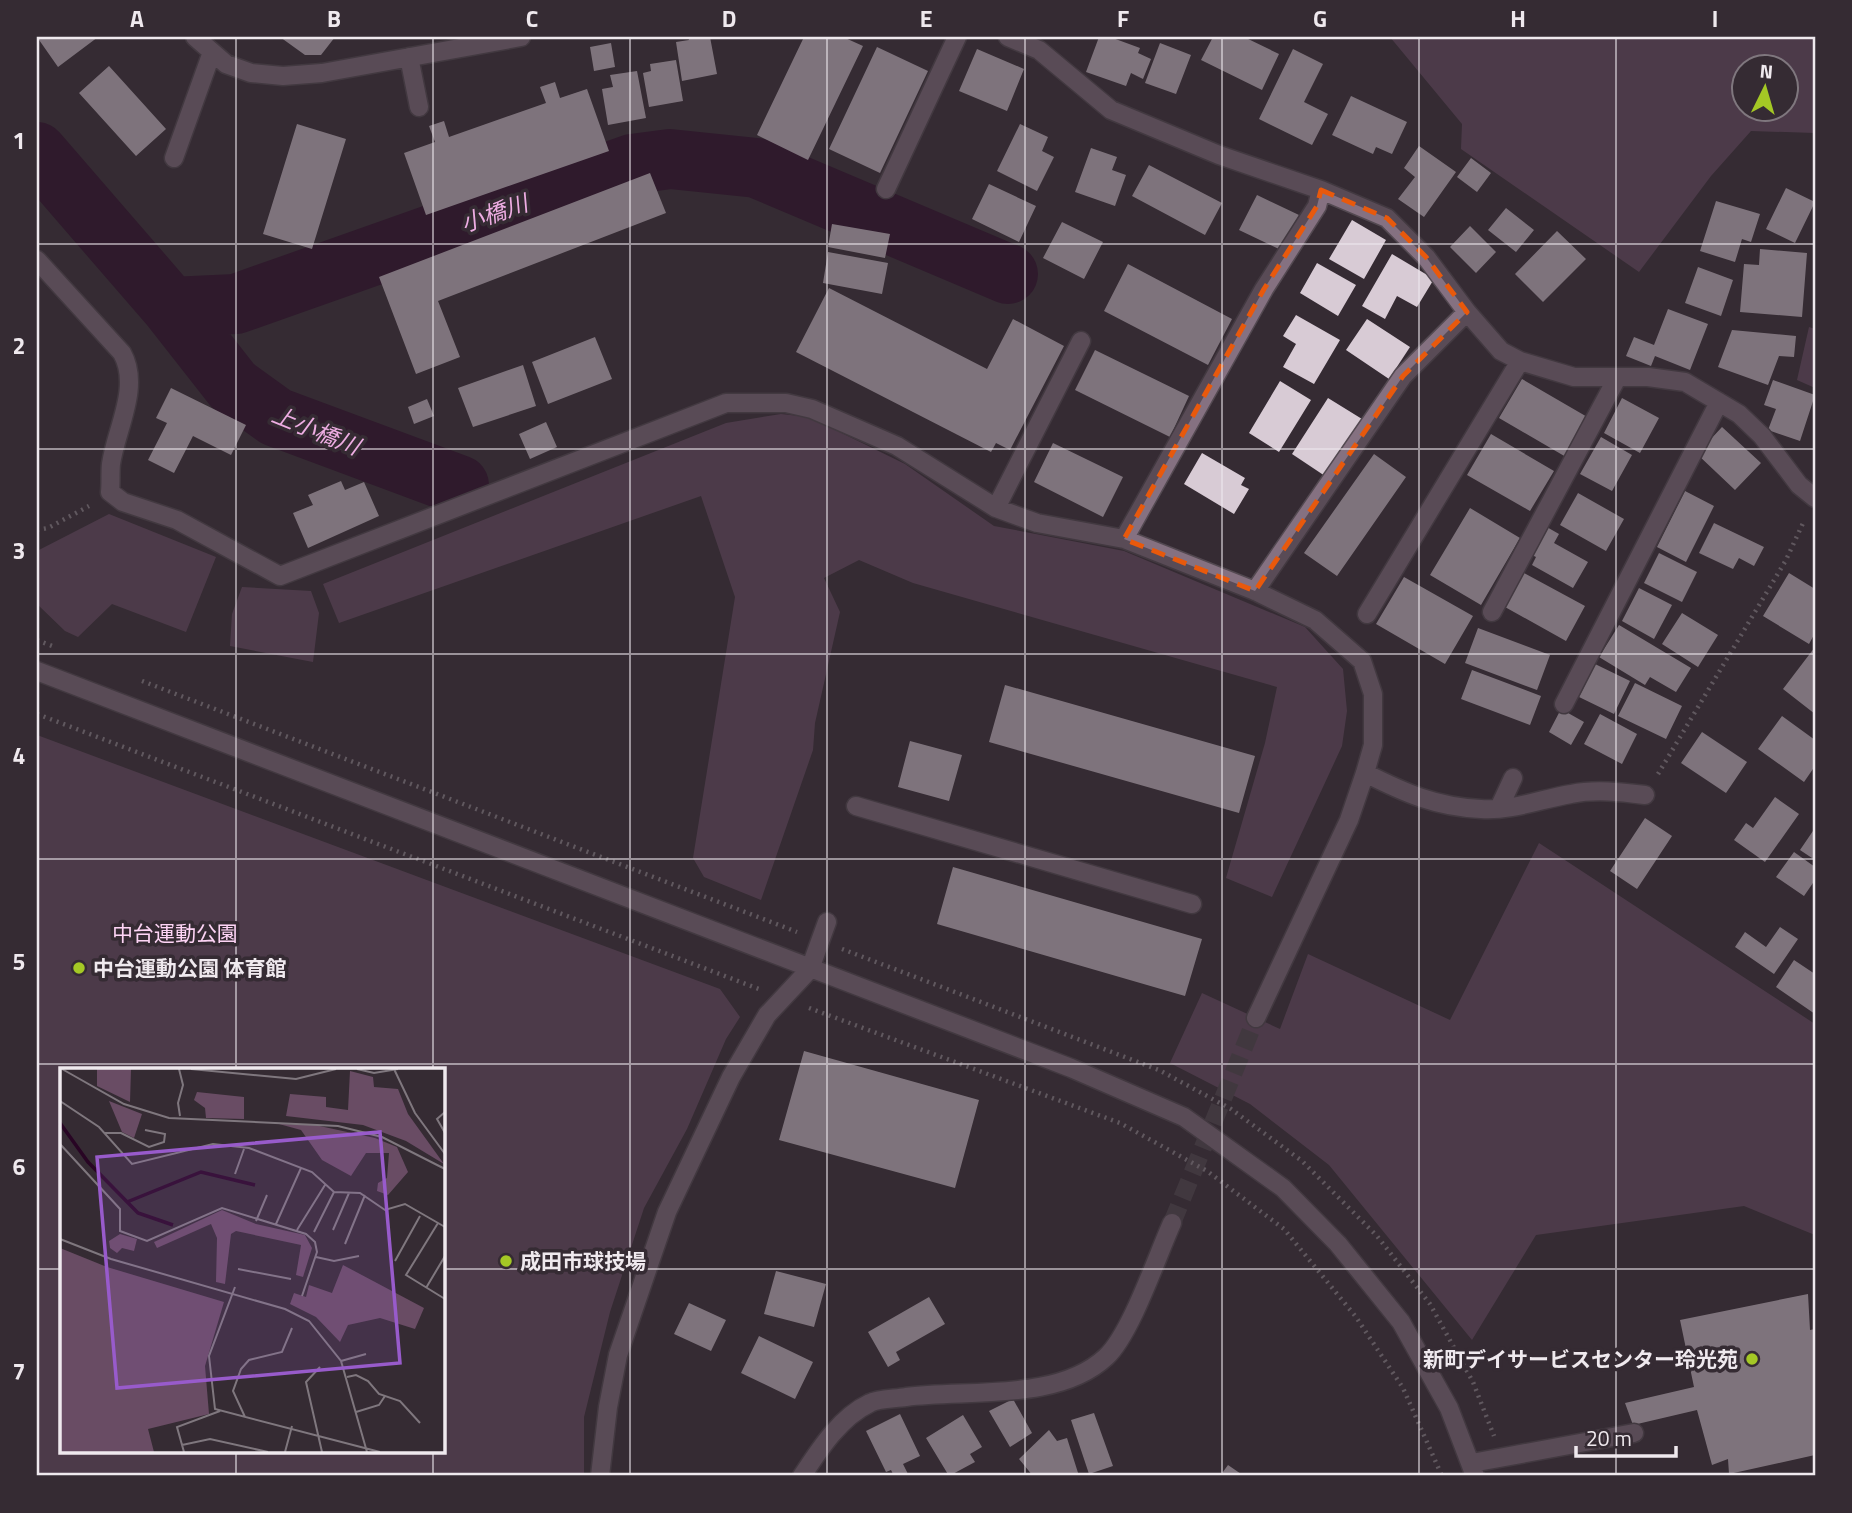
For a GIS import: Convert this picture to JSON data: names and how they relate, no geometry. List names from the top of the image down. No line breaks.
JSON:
{"water":["小橋川","上小橋川"],"parks":["中台運動公園"],"places":["中台運動公園 体育館","成田市球技場","新町デイサービスセンター玲光苑"],"scale_bar":"20 m","north":"top","grid":{"columns":["A","B","C","D","E","F","G","H","I"],"rows":["1","2","3","4","5","6","7"]}}
